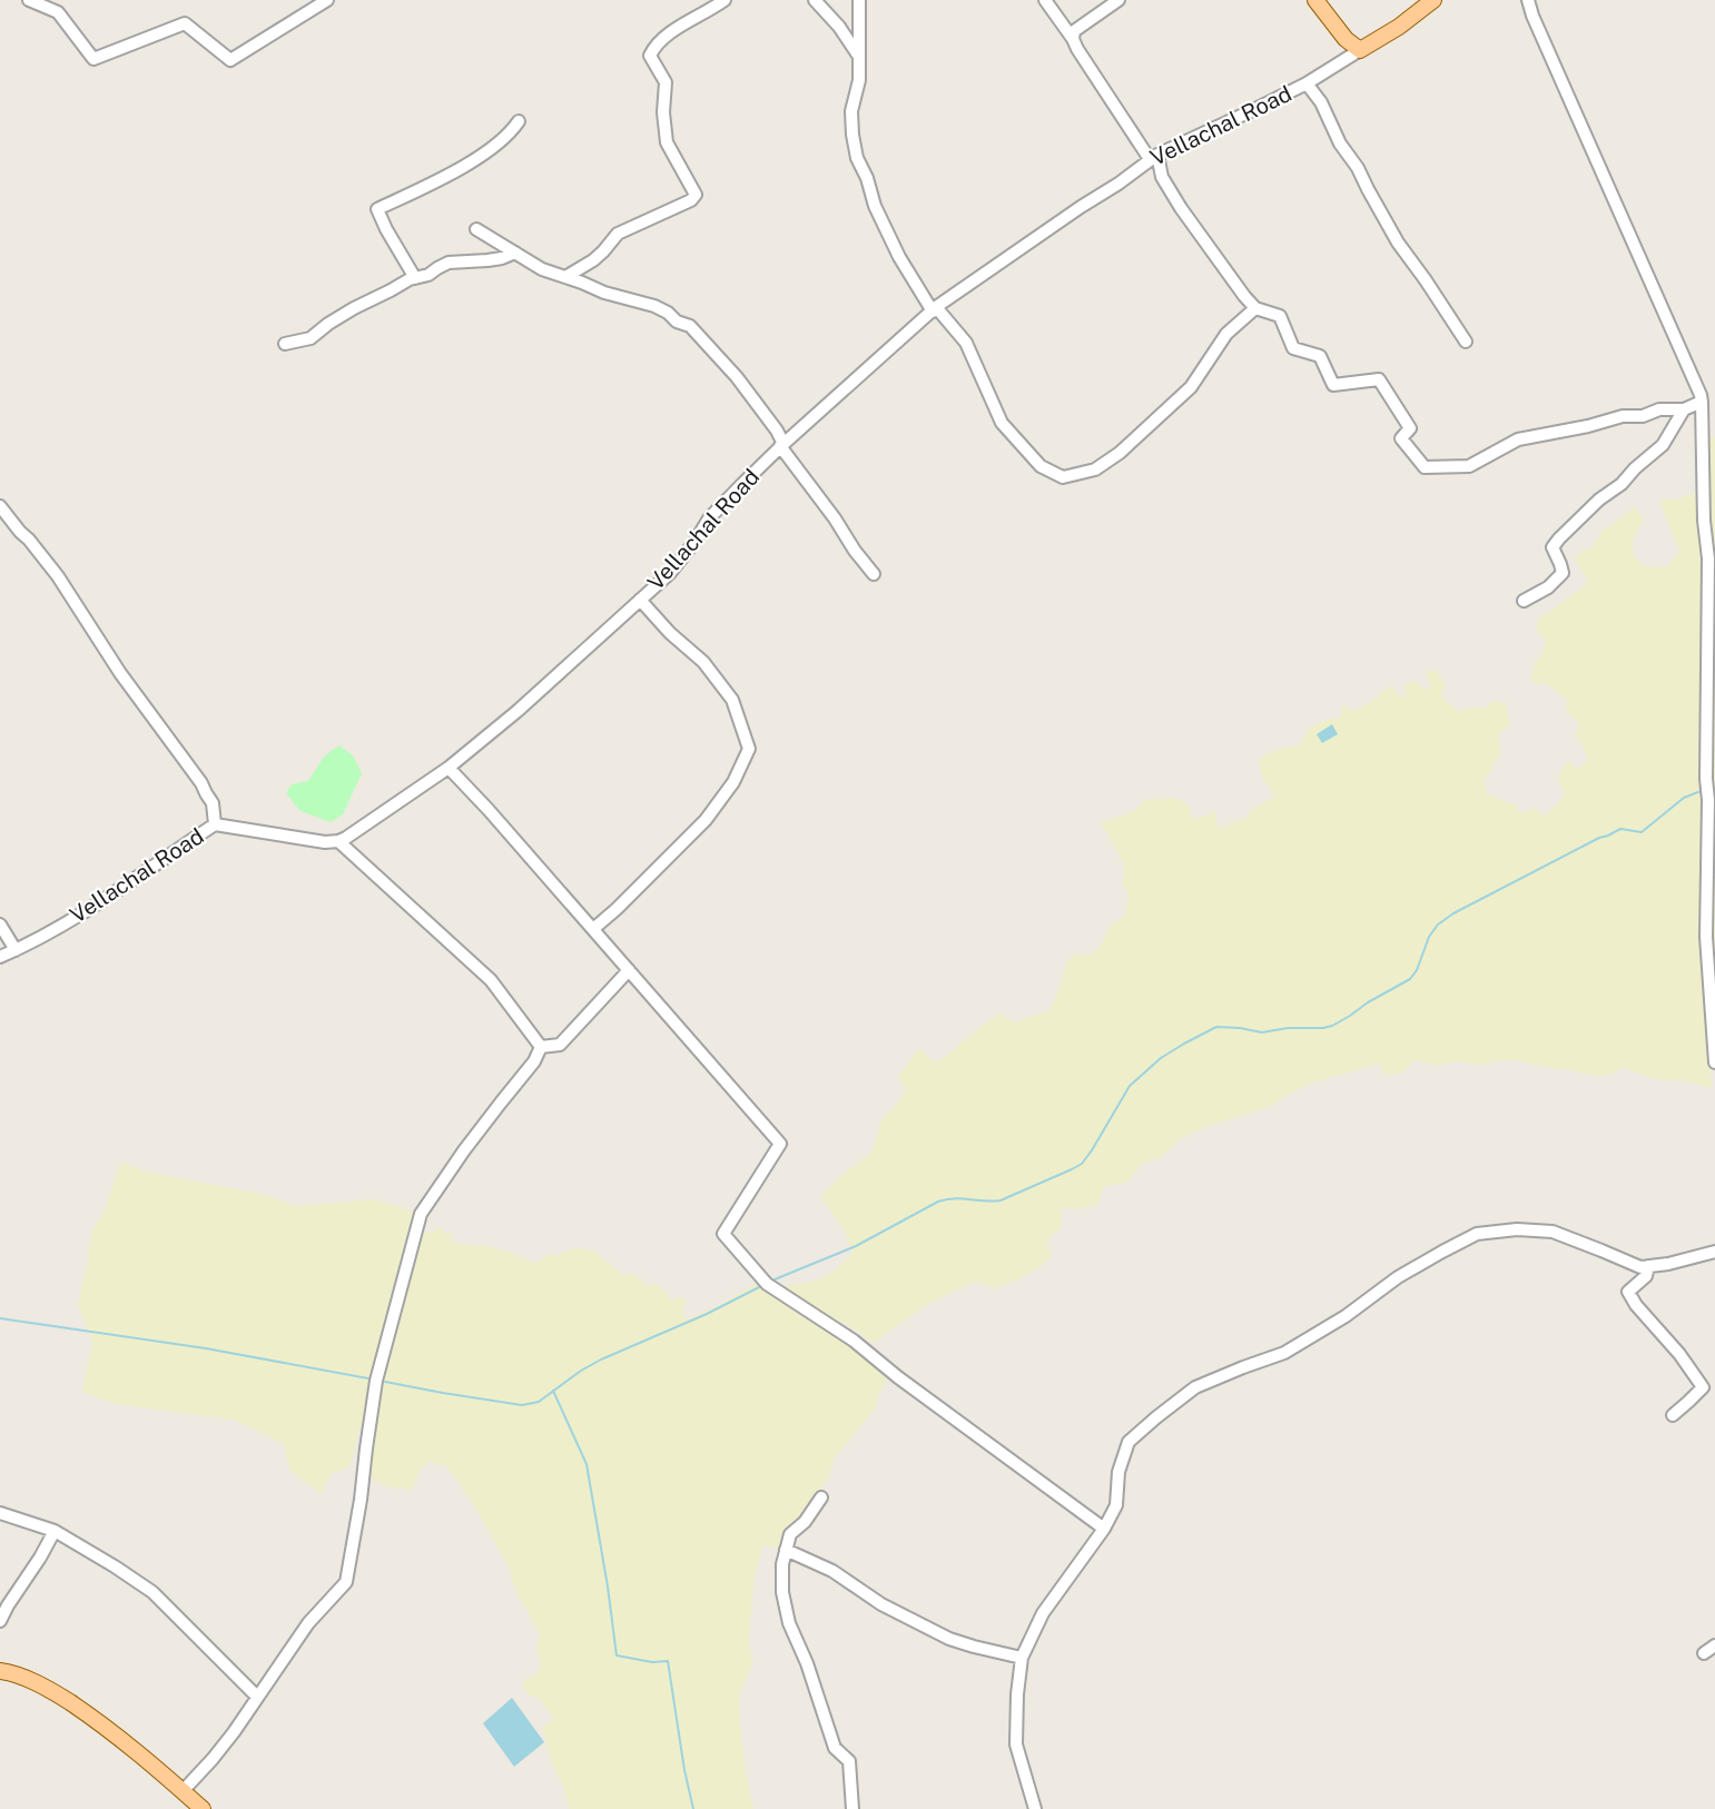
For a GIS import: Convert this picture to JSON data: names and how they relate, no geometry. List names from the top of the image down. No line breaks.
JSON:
{"streets":{"street":["Vellachal Road"]}}
